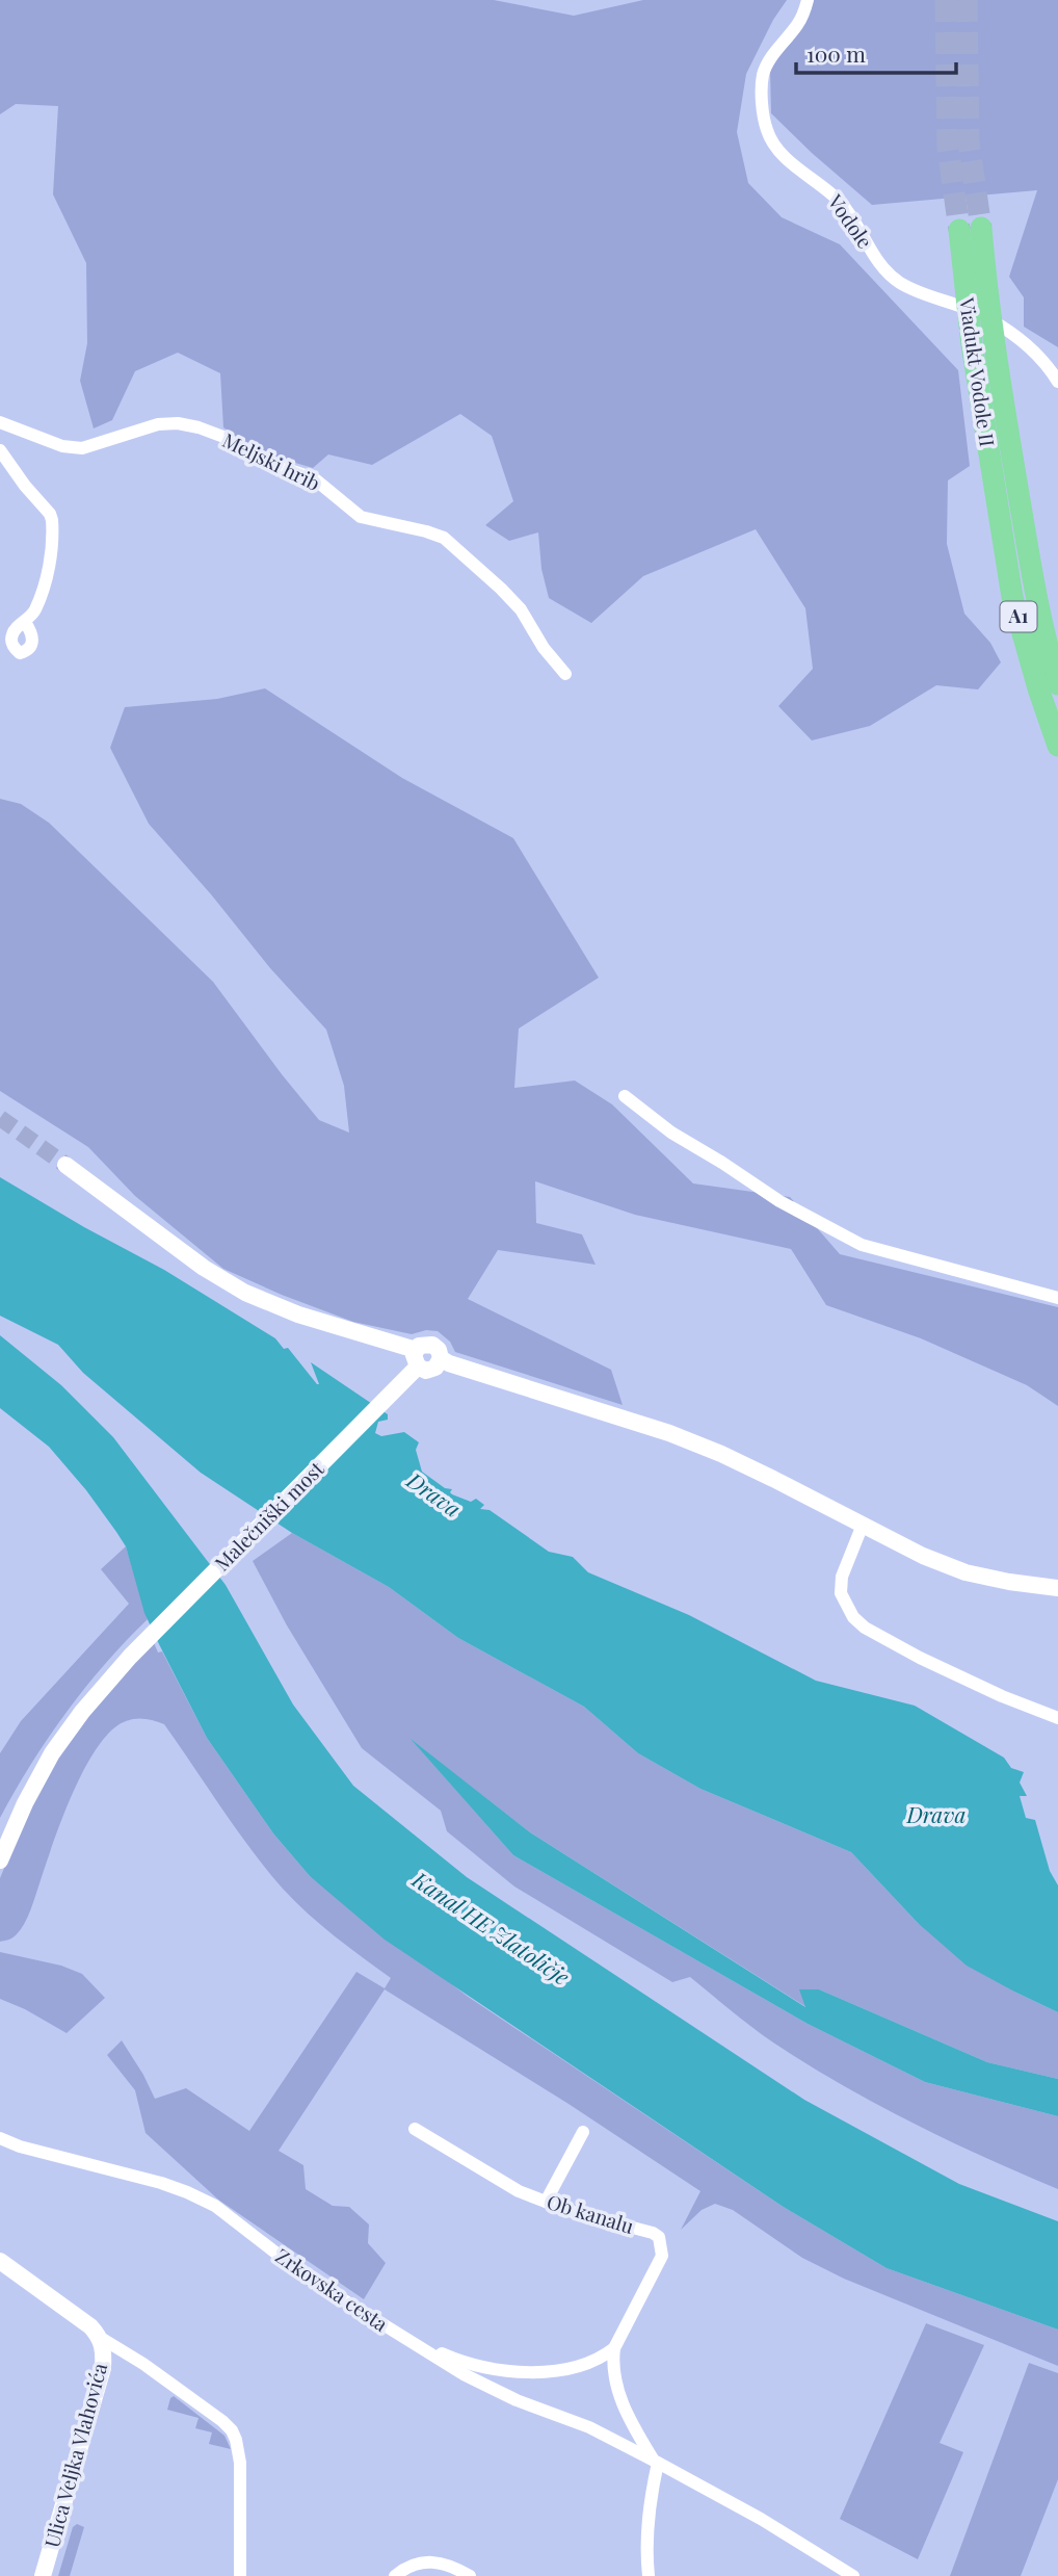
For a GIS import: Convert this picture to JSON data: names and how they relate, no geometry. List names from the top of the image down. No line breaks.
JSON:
{"streets":{"highway":["Viadukt Vodole II","A1"],"street":["Vodole","Meljski hrib","Malečniški most","Ob kanalu","Zrkovska cesta","Ulica Veljka Vlahovića"]},"water":["Drava","Kanal HE Zlatoličje"],"scale_bar":"100 m"}
